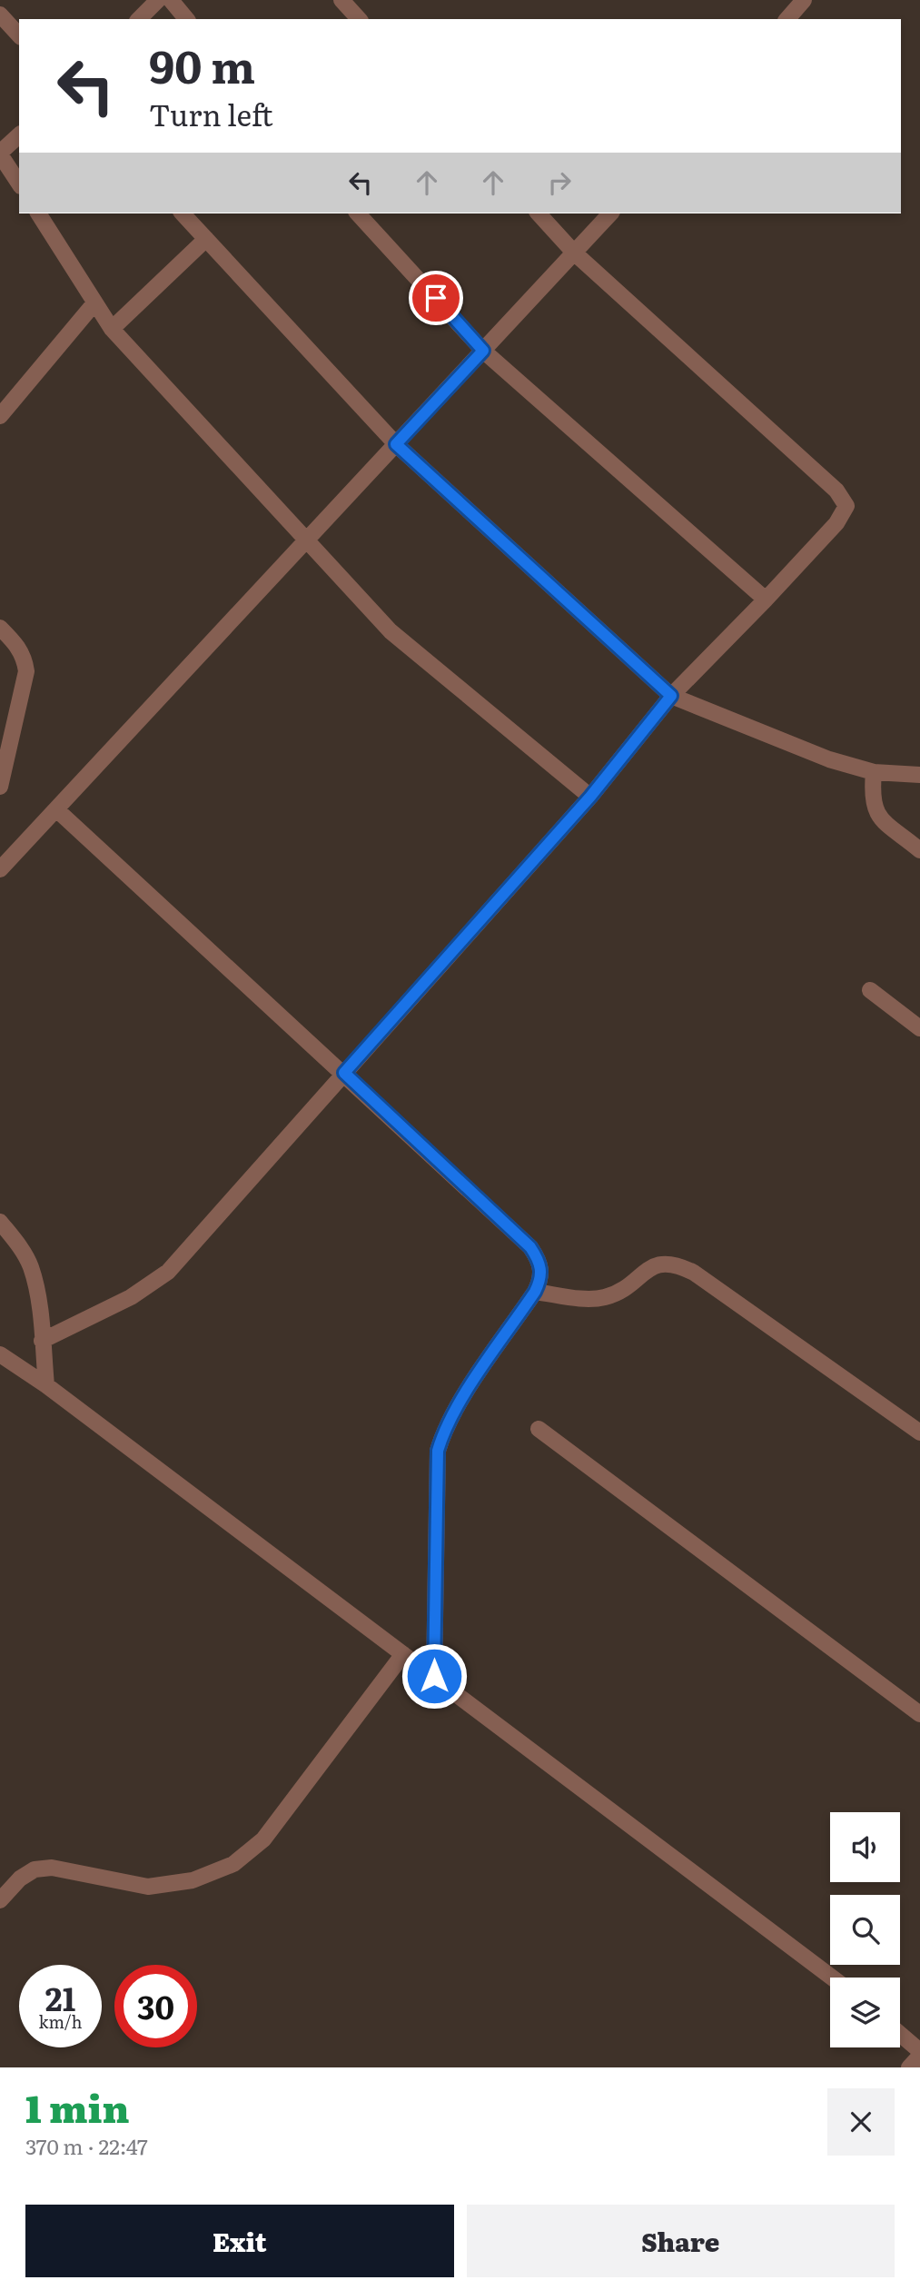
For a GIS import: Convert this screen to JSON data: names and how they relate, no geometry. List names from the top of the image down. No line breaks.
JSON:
{"page":{"turn":["90 m","Turn left"],"speed":"21 km/h","limit":"30","heading":["1 min","370 m · 22:47"],"buttons":["Exit","Share"]}}
